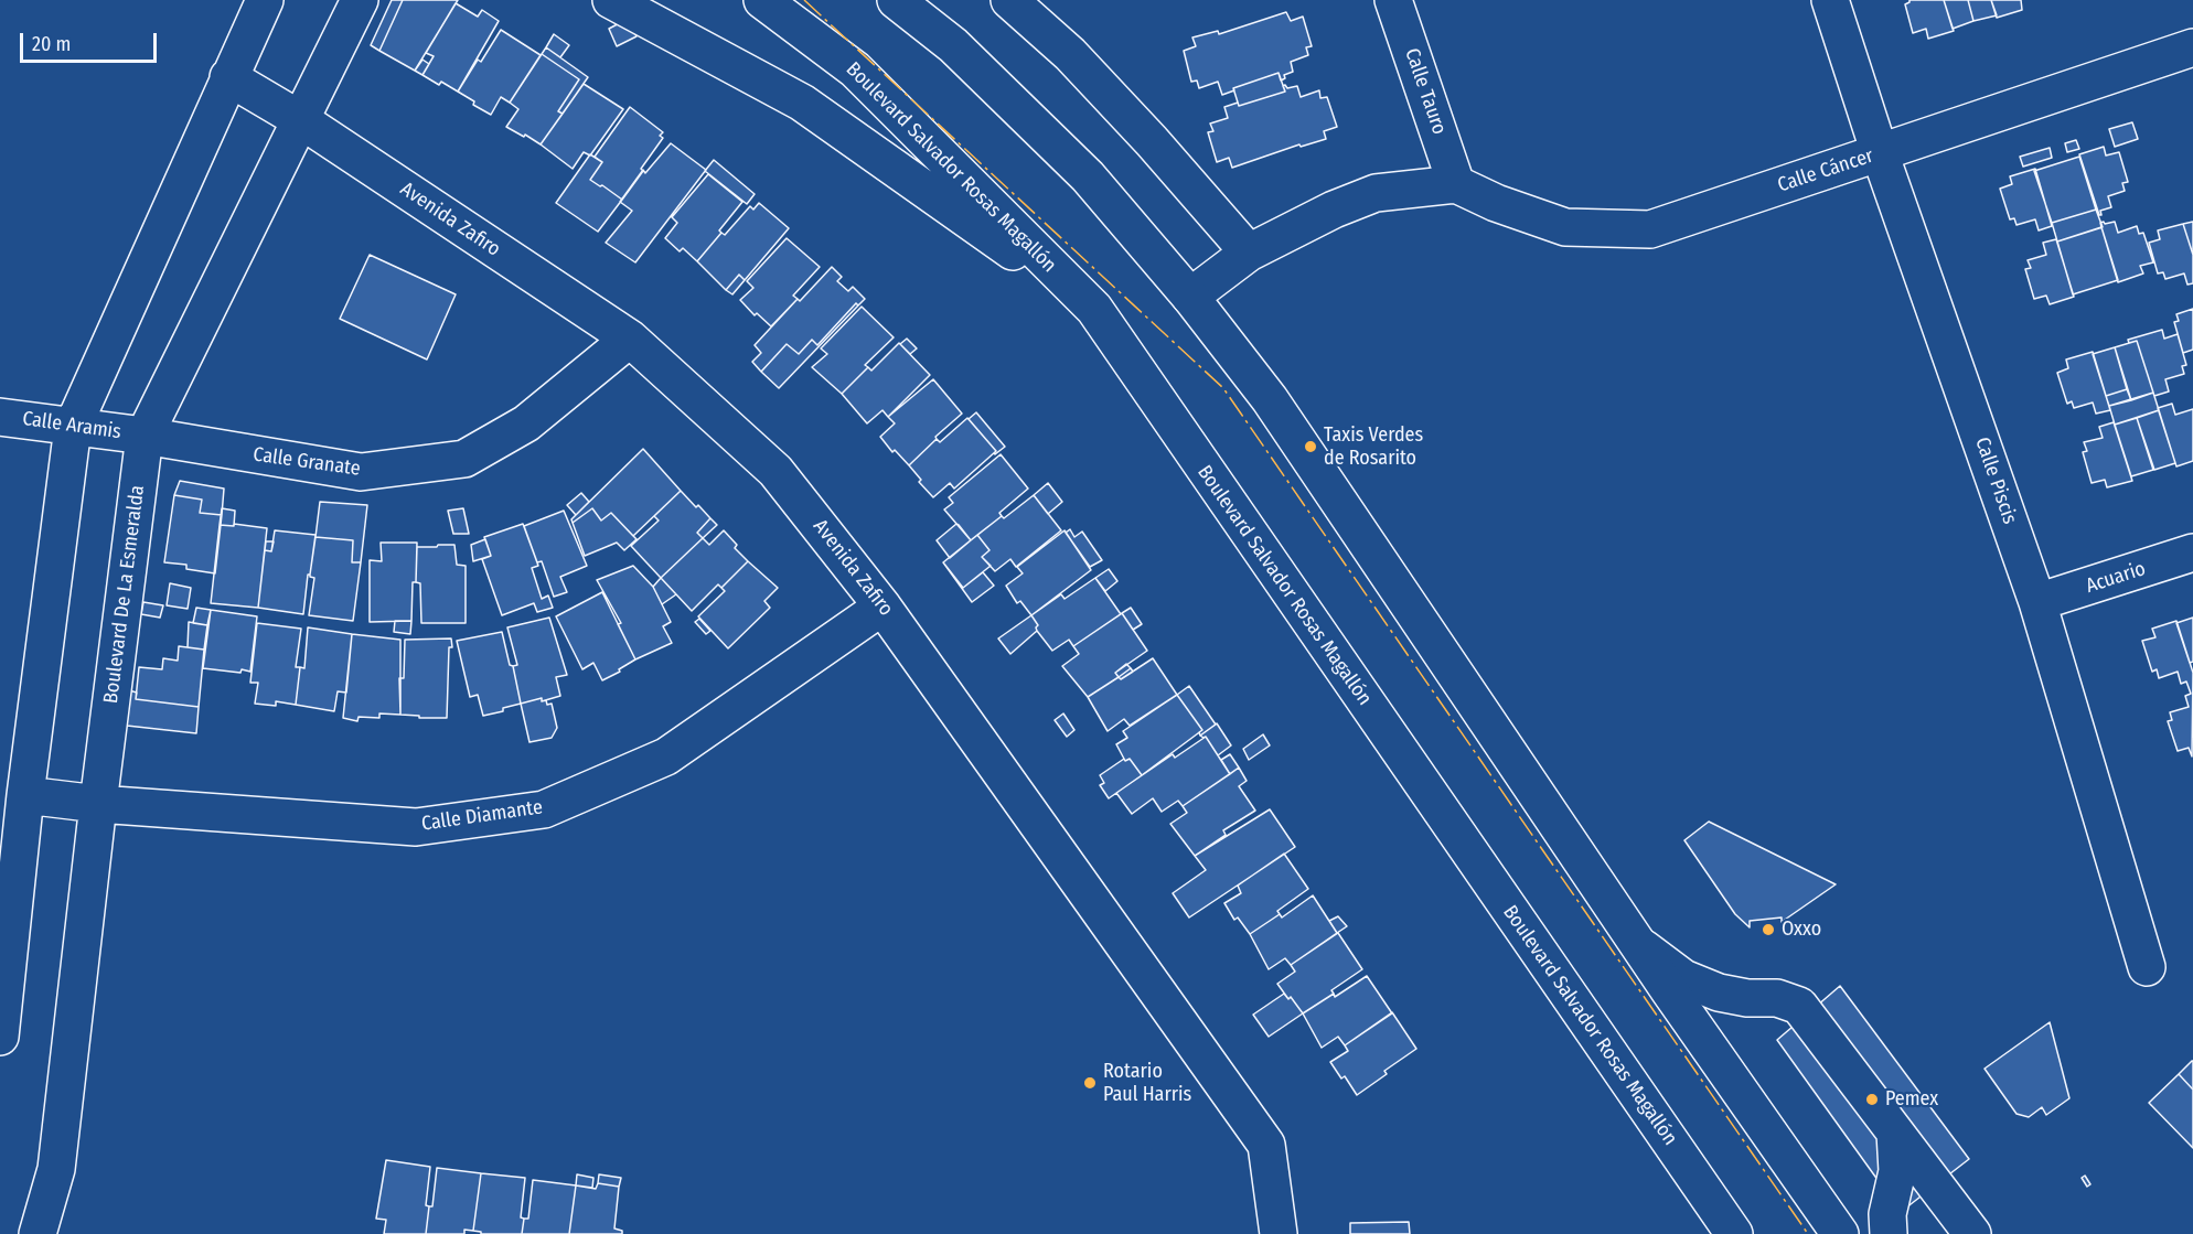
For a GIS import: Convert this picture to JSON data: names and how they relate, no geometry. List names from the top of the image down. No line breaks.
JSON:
{"streets":{"main road":["Calle Tauro","Boulevard Salvador Rosas Magallón","Calle Cáncer","Avenida Zafiro","Calle Aramis","Calle Granate","Calle Piscis","Acuario","Boulevard De La Esmeralda","Calle Diamante"]},"crossings":[["Calle Tauro","Calle Cáncer"],["Calle Cáncer","Calle Piscis"],["Avenida Zafiro","Calle Granate"],["Avenida Zafiro","Boulevard De La Esmeralda"],["Avenida Zafiro","Calle Diamante"],["Calle Aramis","Calle Granate"],["Calle Aramis","Boulevard De La Esmeralda"],["Calle Granate","Boulevard De La Esmeralda"],["Calle Piscis","Acuario"],["Boulevard De La Esmeralda","Calle Diamante"]],"places":["Taxis Verdes de Rosarito","Oxxo","Rotario Paul Harris","Pemex"],"scale_bar":"20 m"}
